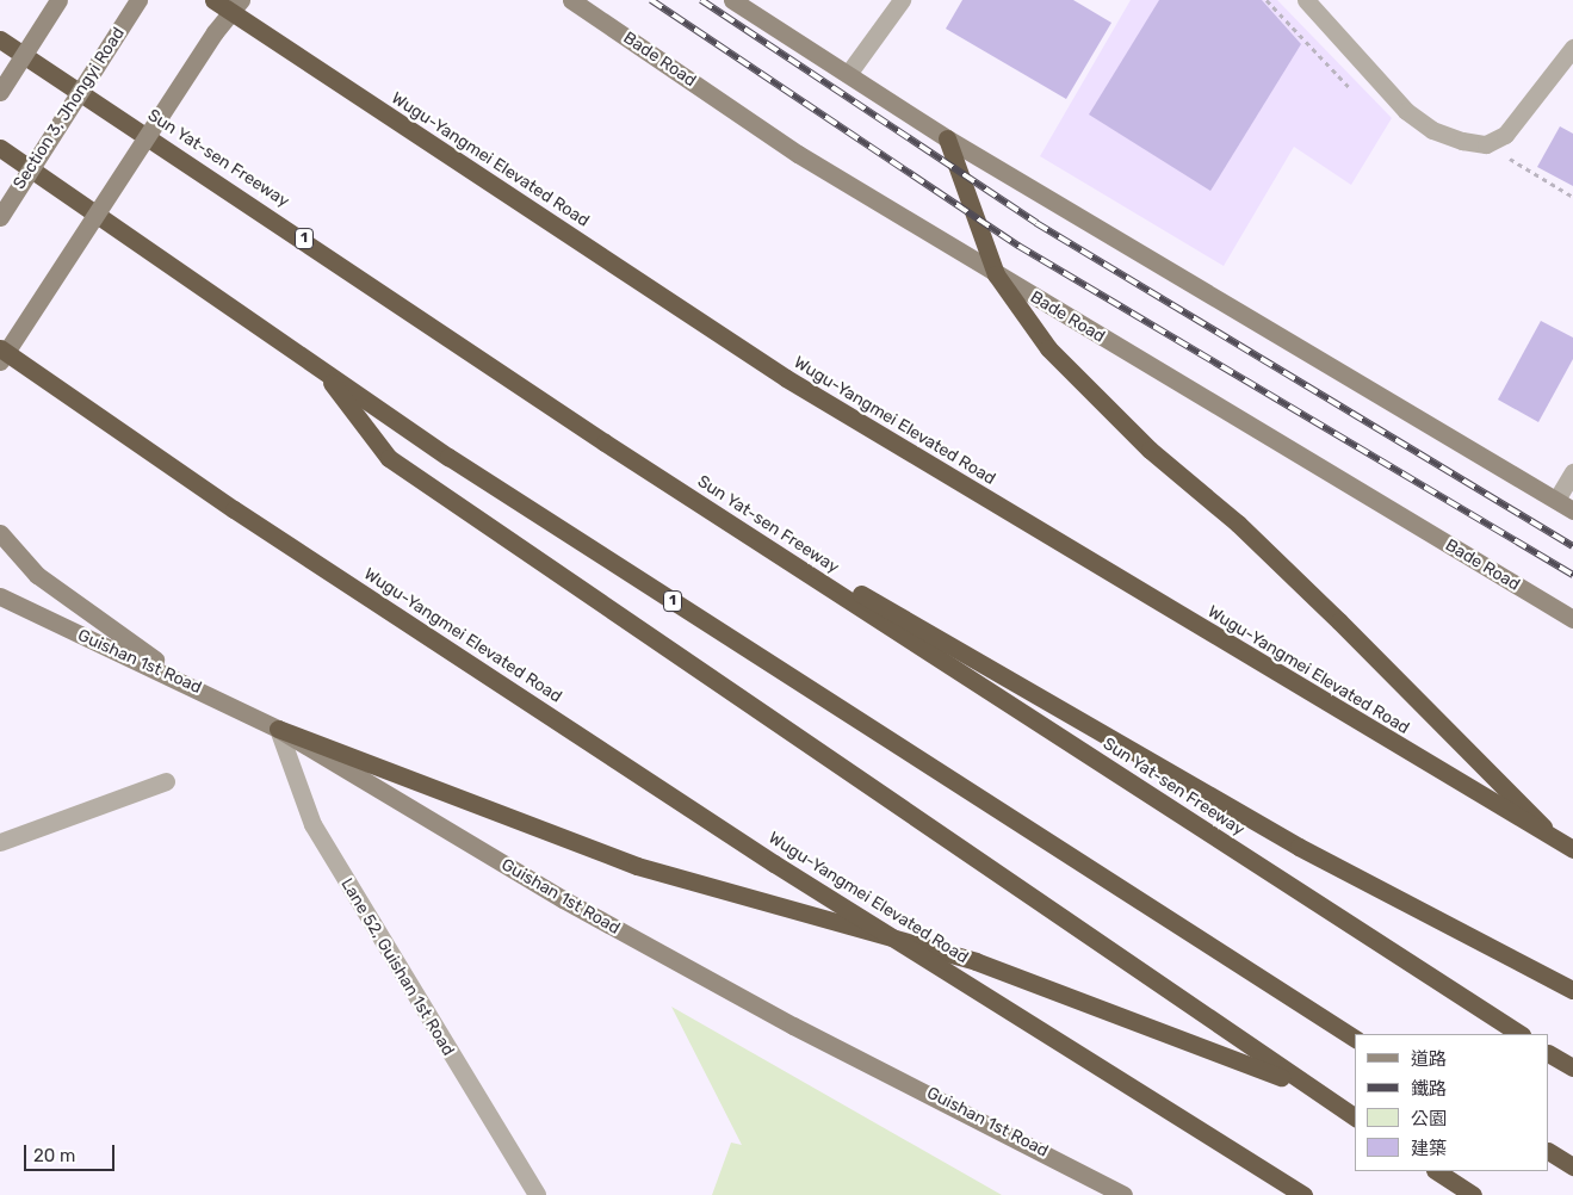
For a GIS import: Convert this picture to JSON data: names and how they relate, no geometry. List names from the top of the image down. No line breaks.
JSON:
{"streets":{"highway":["Sun Yat-sen Freeway","Wugu-Yangmei Elevated Road","1"],"street":["Bade Road","Section 3, Jhongyi Road","Guishan 1st Road","Lane 52, Guishan 1st Road"]},"crossings":[["Guishan 1st Road","Lane 52, Guishan 1st Road"]],"legend":["道路","鐵路","公園","建築"],"scale_bar":"20 m"}
